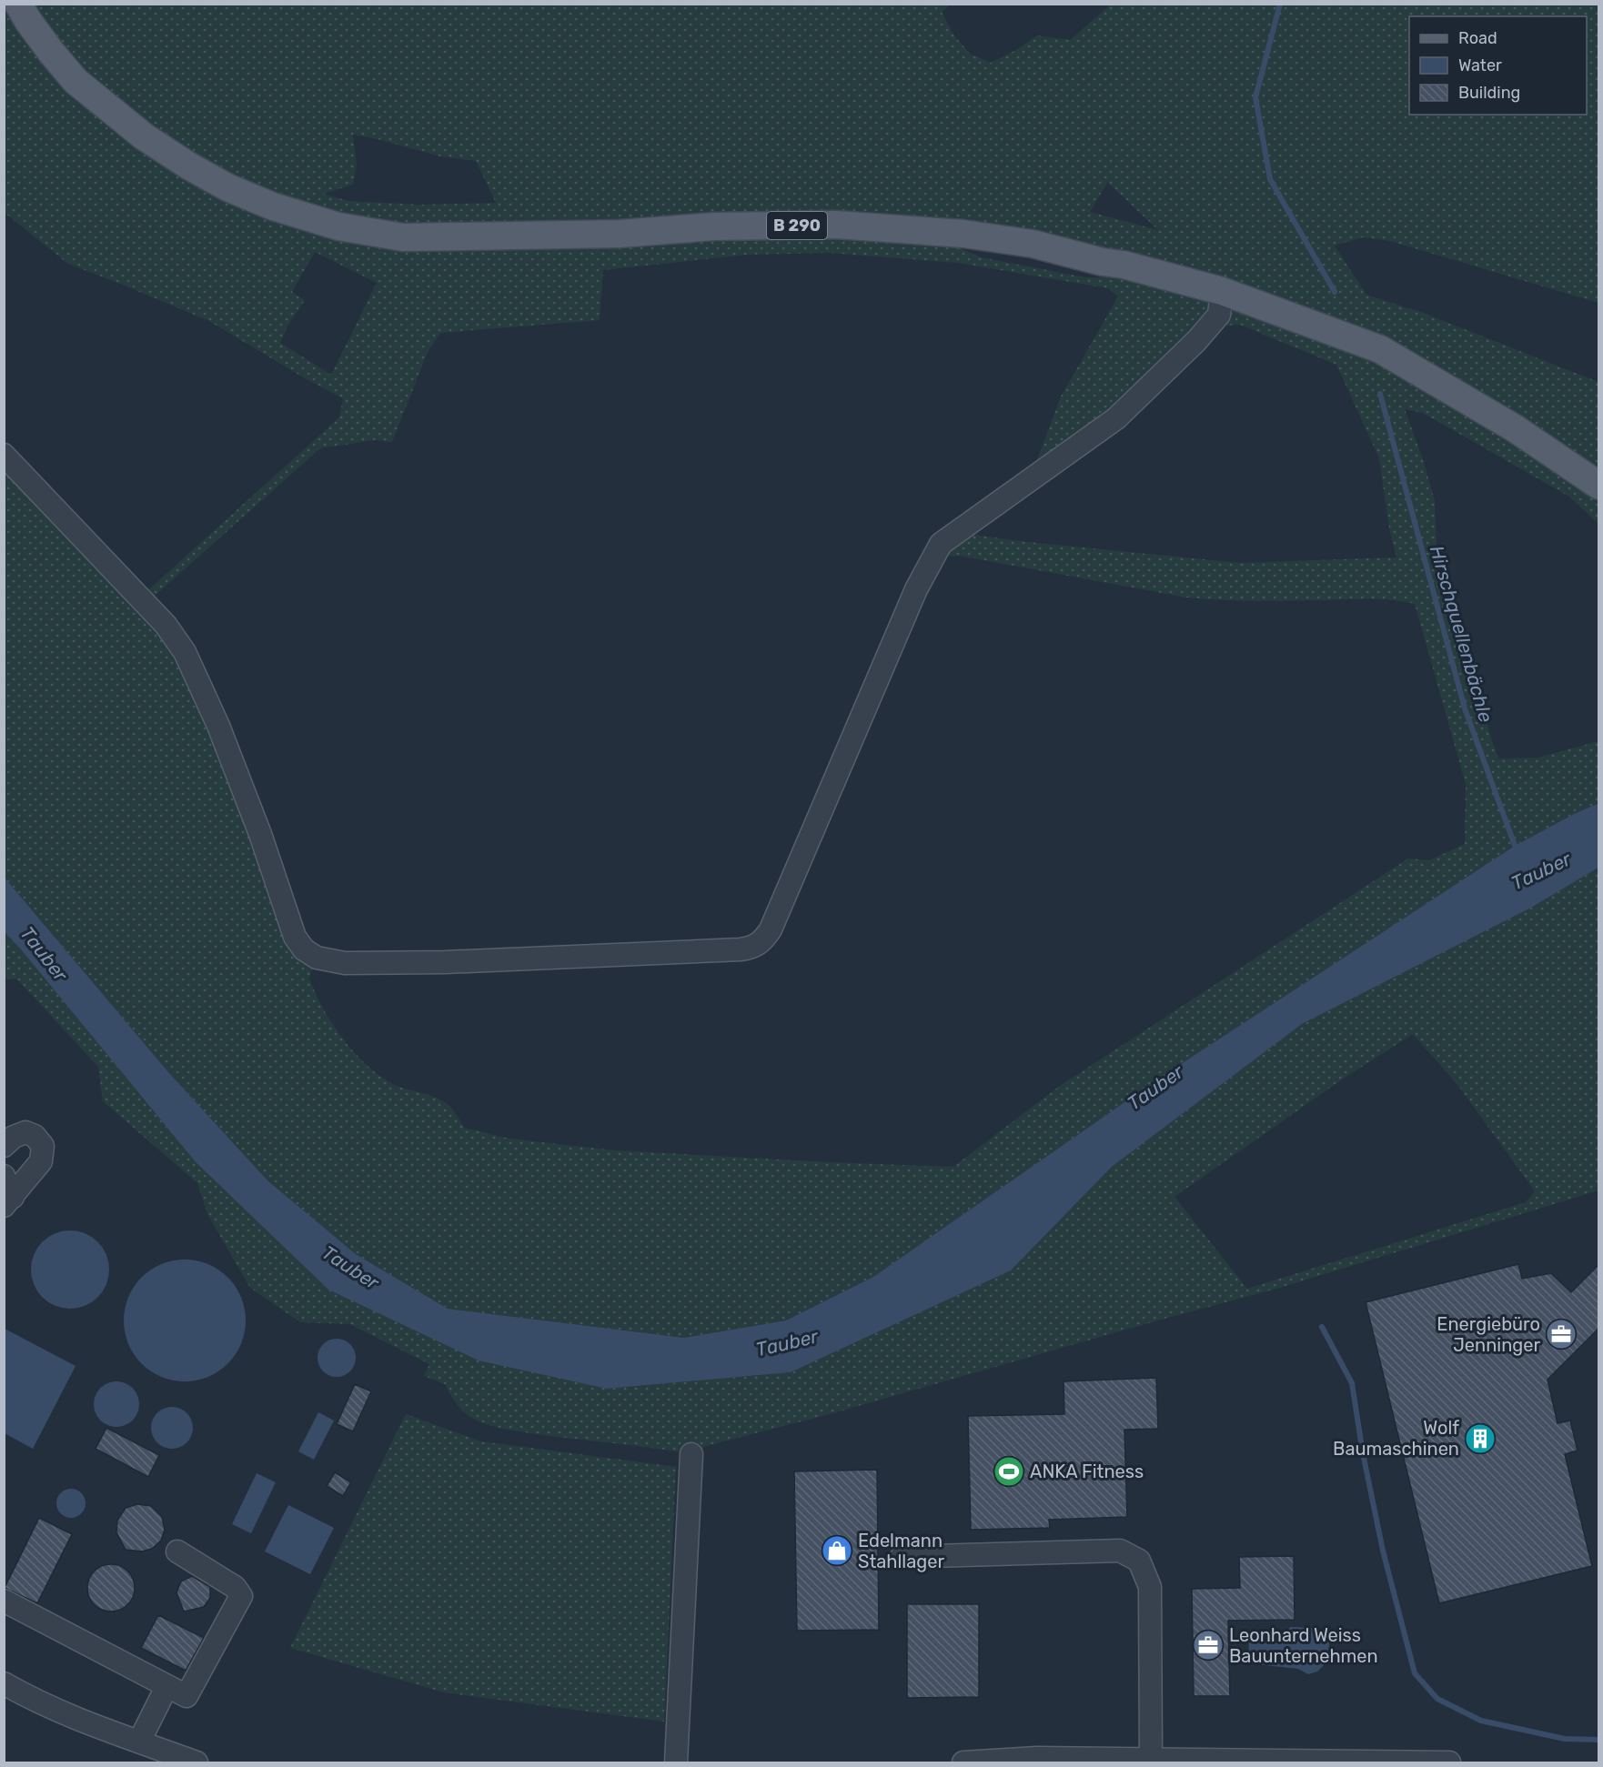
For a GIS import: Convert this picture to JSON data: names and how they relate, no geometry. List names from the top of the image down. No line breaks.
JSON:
{"streets":{"main road":["B 290"]},"water":["Hirschquellenbächle","Tauber"],"places":{"office":["Energiebüro Jenninger","Leonhard Weiss Bauunternehmen"],"building":["Wolf Baumaschinen"],"sports":["ANKA Fitness"],"shop":["Edelmann Stahllager"]},"legend":["Road","Water","Building"]}
